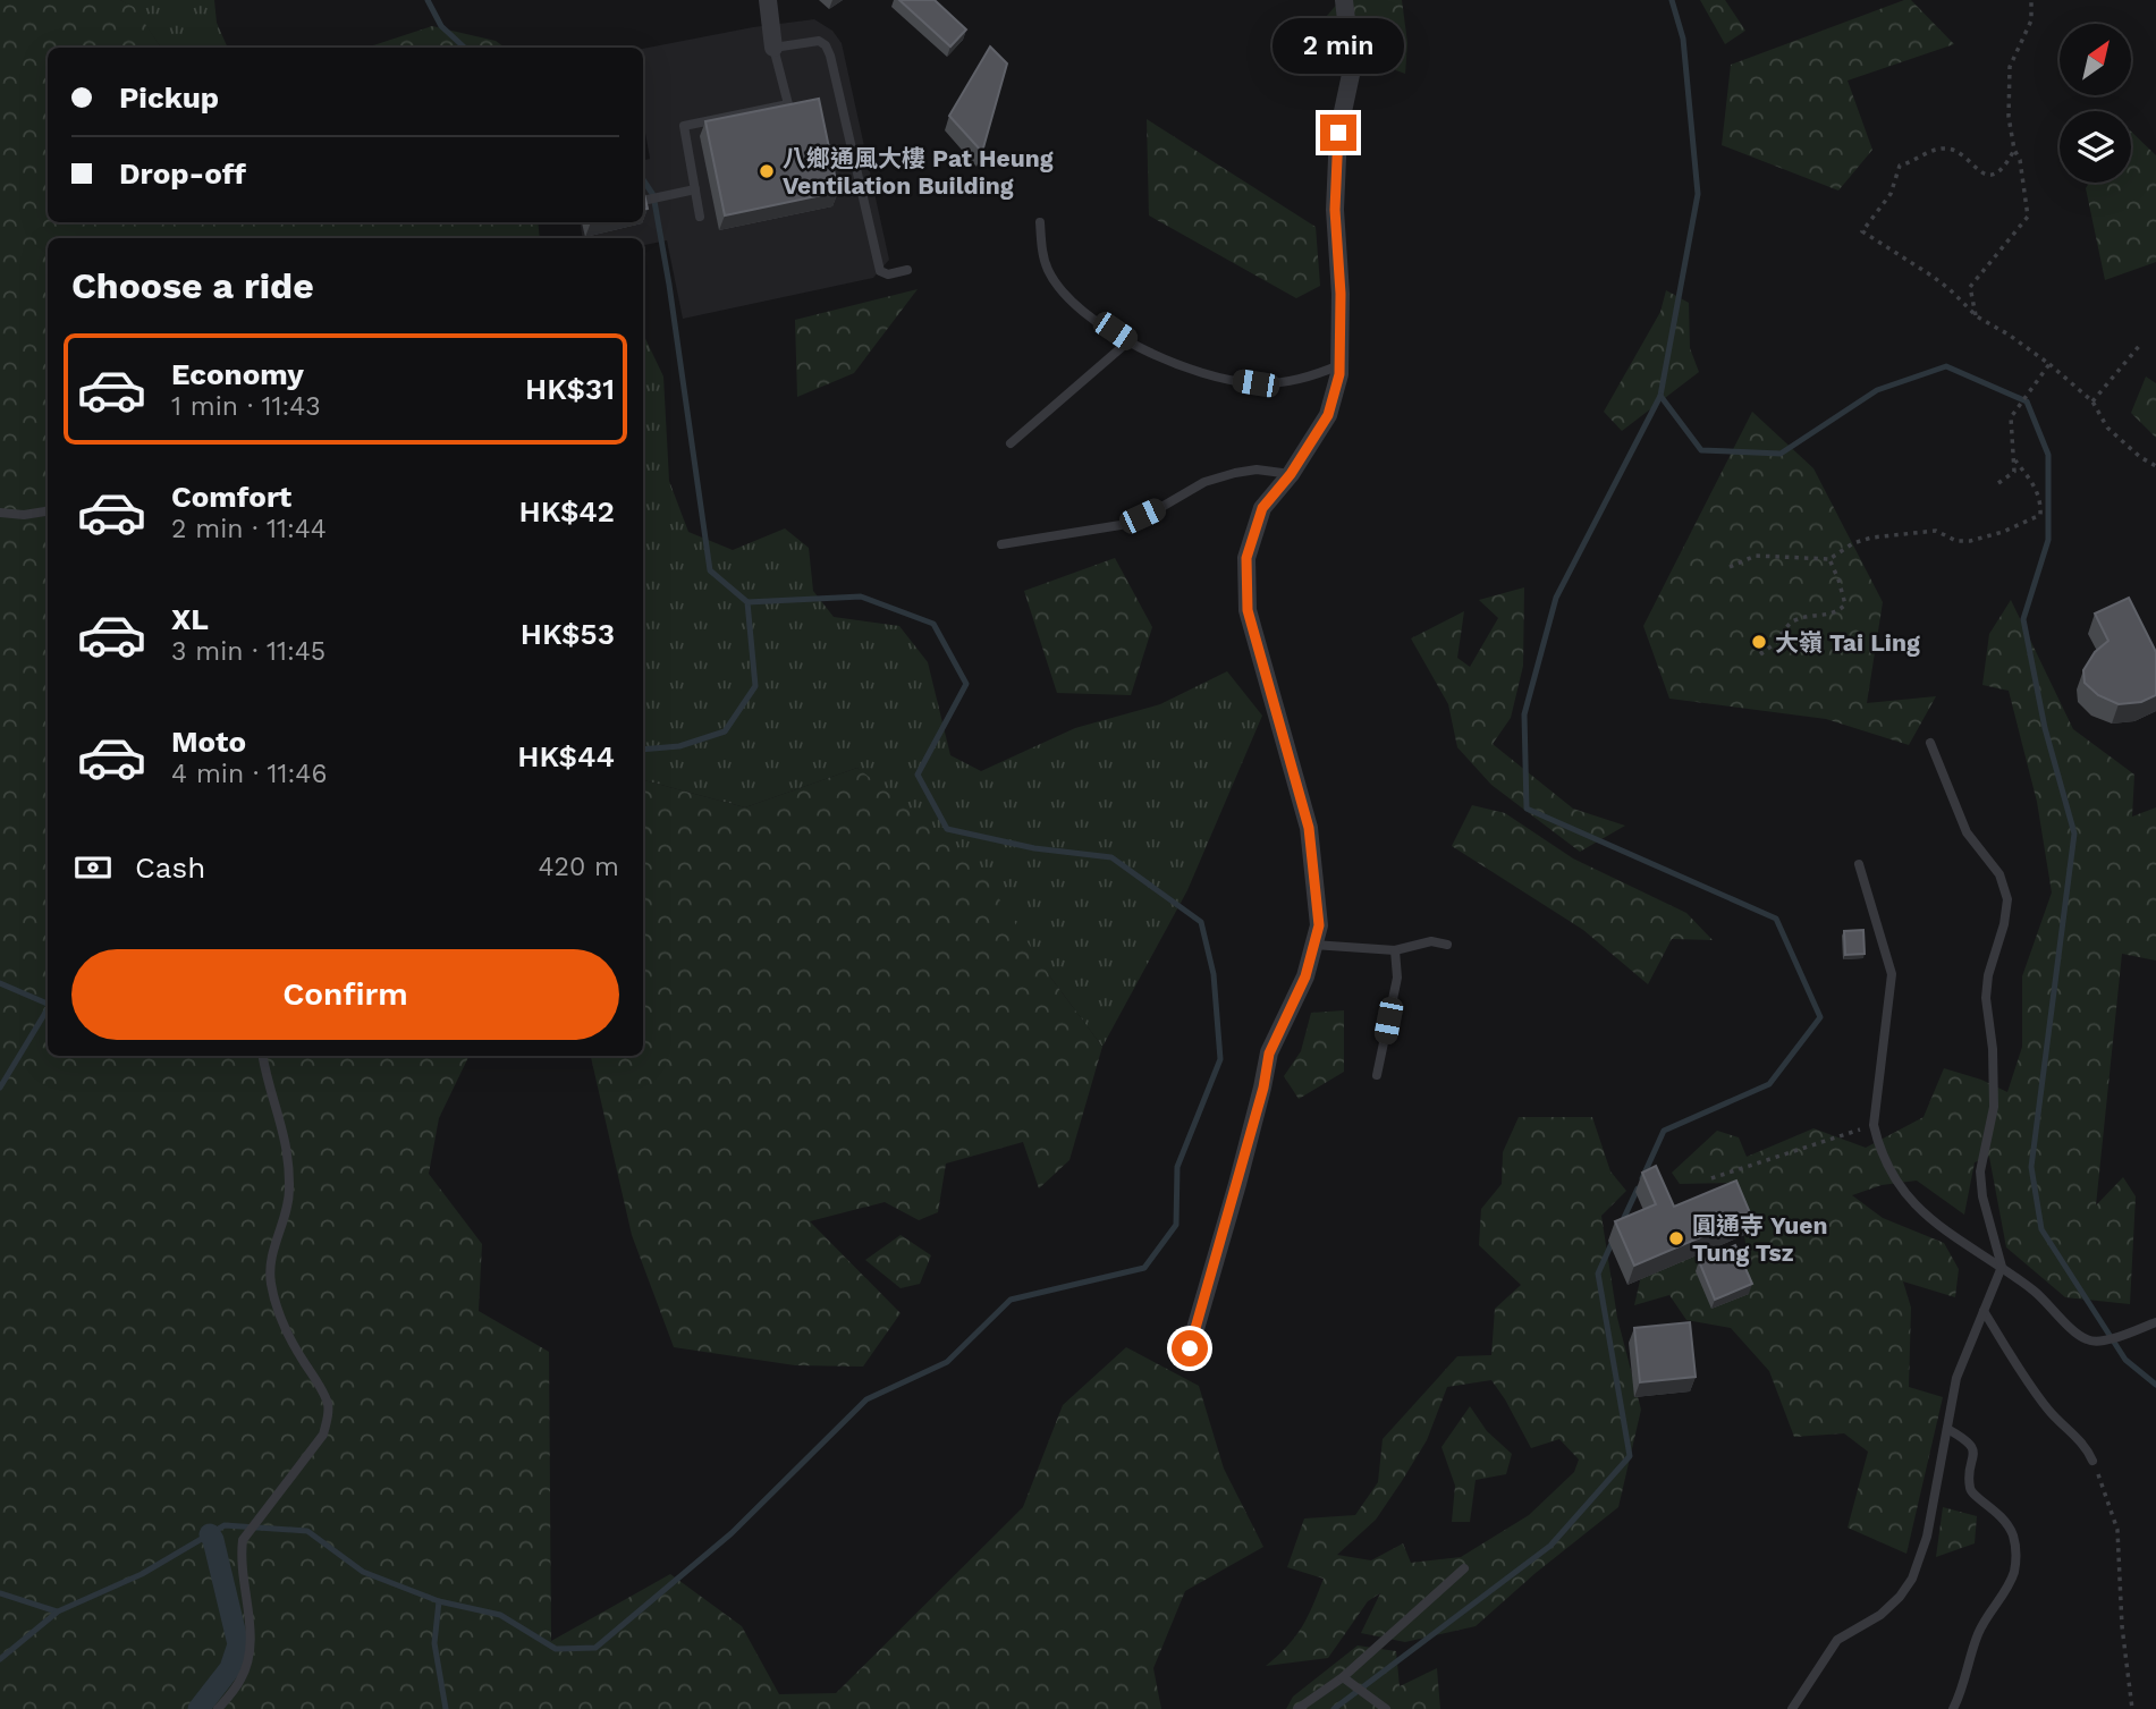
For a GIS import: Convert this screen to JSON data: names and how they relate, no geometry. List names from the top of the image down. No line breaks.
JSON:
{"places":["八鄉通風大樓 Pat Heung Ventilation Building","大嶺 Tai Ling","圓通寺 Yuen Tung Tsz"],"north":"top right","page":{"bubble":"2 min","banner":["Pickup","Drop-off"],"heading":"Choose a ride","list":[{"name":"Economy","note":"1 min · 11:43","value":"HK$31"},{"name":"Comfort","note":"2 min · 11:44","value":"HK$42"},{"name":"XL","note":"3 min · 11:45","value":"HK$53"},{"name":"Moto","note":"4 min · 11:46","value":"HK$44"}],"pay":["Cash","420 m"],"buttons":"Confirm"}}
